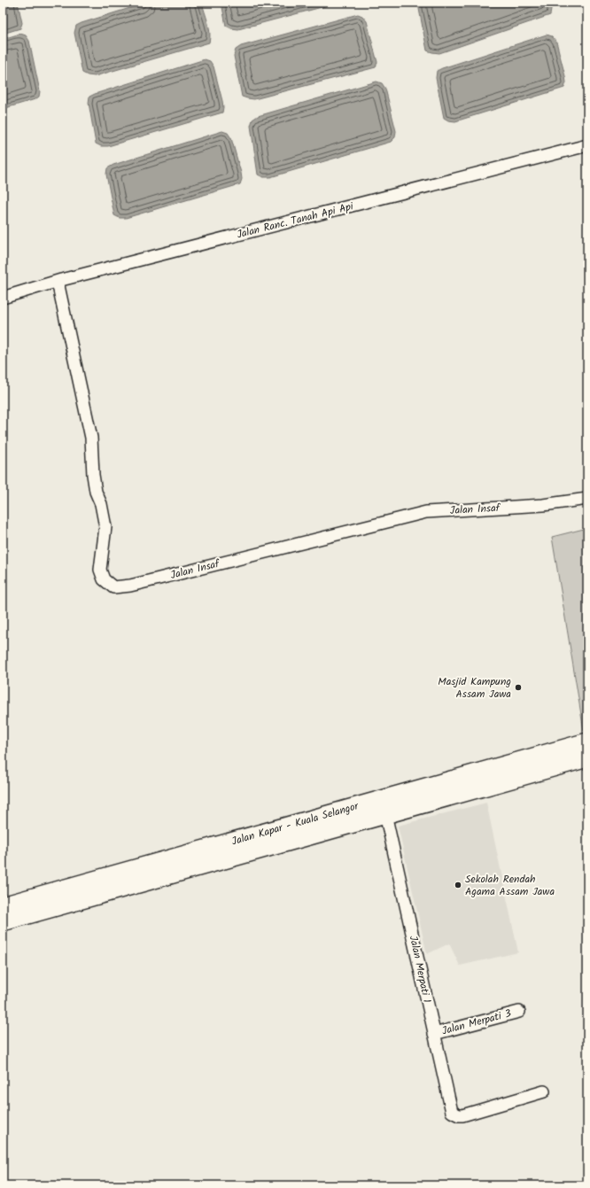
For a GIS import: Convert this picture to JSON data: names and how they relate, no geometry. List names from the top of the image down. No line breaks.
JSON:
{"streets":{"highway":["Jalan Kapar - Kuala Selangor"],"street":["Jalan Ranc. Tanah Api Api","Jalan Insaf","Jalan Merpati 1","Jalan Merpati 3"]},"crossings":[["Jalan Ranc. Tanah Api Api","Jalan Insaf"],["Jalan Kapar - Kuala Selangor","Jalan Merpati 1"],["Jalan Merpati 1","Jalan Merpati 3"]],"places":["Masjid Kampung Assam Jawa","Sekolah Rendah Agama Assam Jawa"]}
